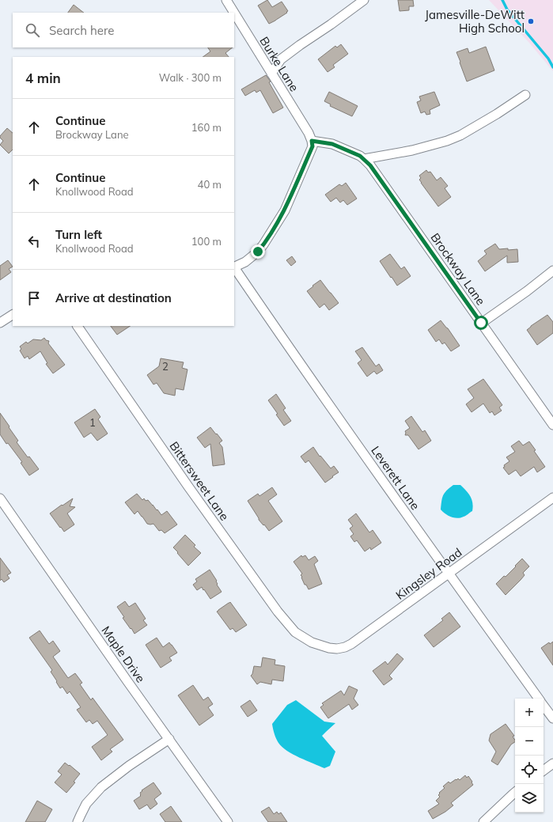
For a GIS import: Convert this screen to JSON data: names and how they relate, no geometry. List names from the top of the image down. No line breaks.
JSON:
{"streets":{"street":["Burke Lane","Brockway Lane","Leverett Lane","Bittersweet Lane","Kingsley Road","Maple Drive"]},"crossings":[["Leverett Lane","Kingsley Road"],["Bittersweet Lane","Kingsley Road"]],"places":["Jamesville-DeWitt High School"],"house_numbers":["2","1"],"page":{"search":"Search here","heading":["4 min","Walk · 300 m"],"list":[["Continue","Brockway Lane","160 m"],["Continue","Knollwood Road","40 m"],["Turn left","Knollwood Road","100 m"],"Arrive at destination"],"map_buttons":["+","−"]}}
